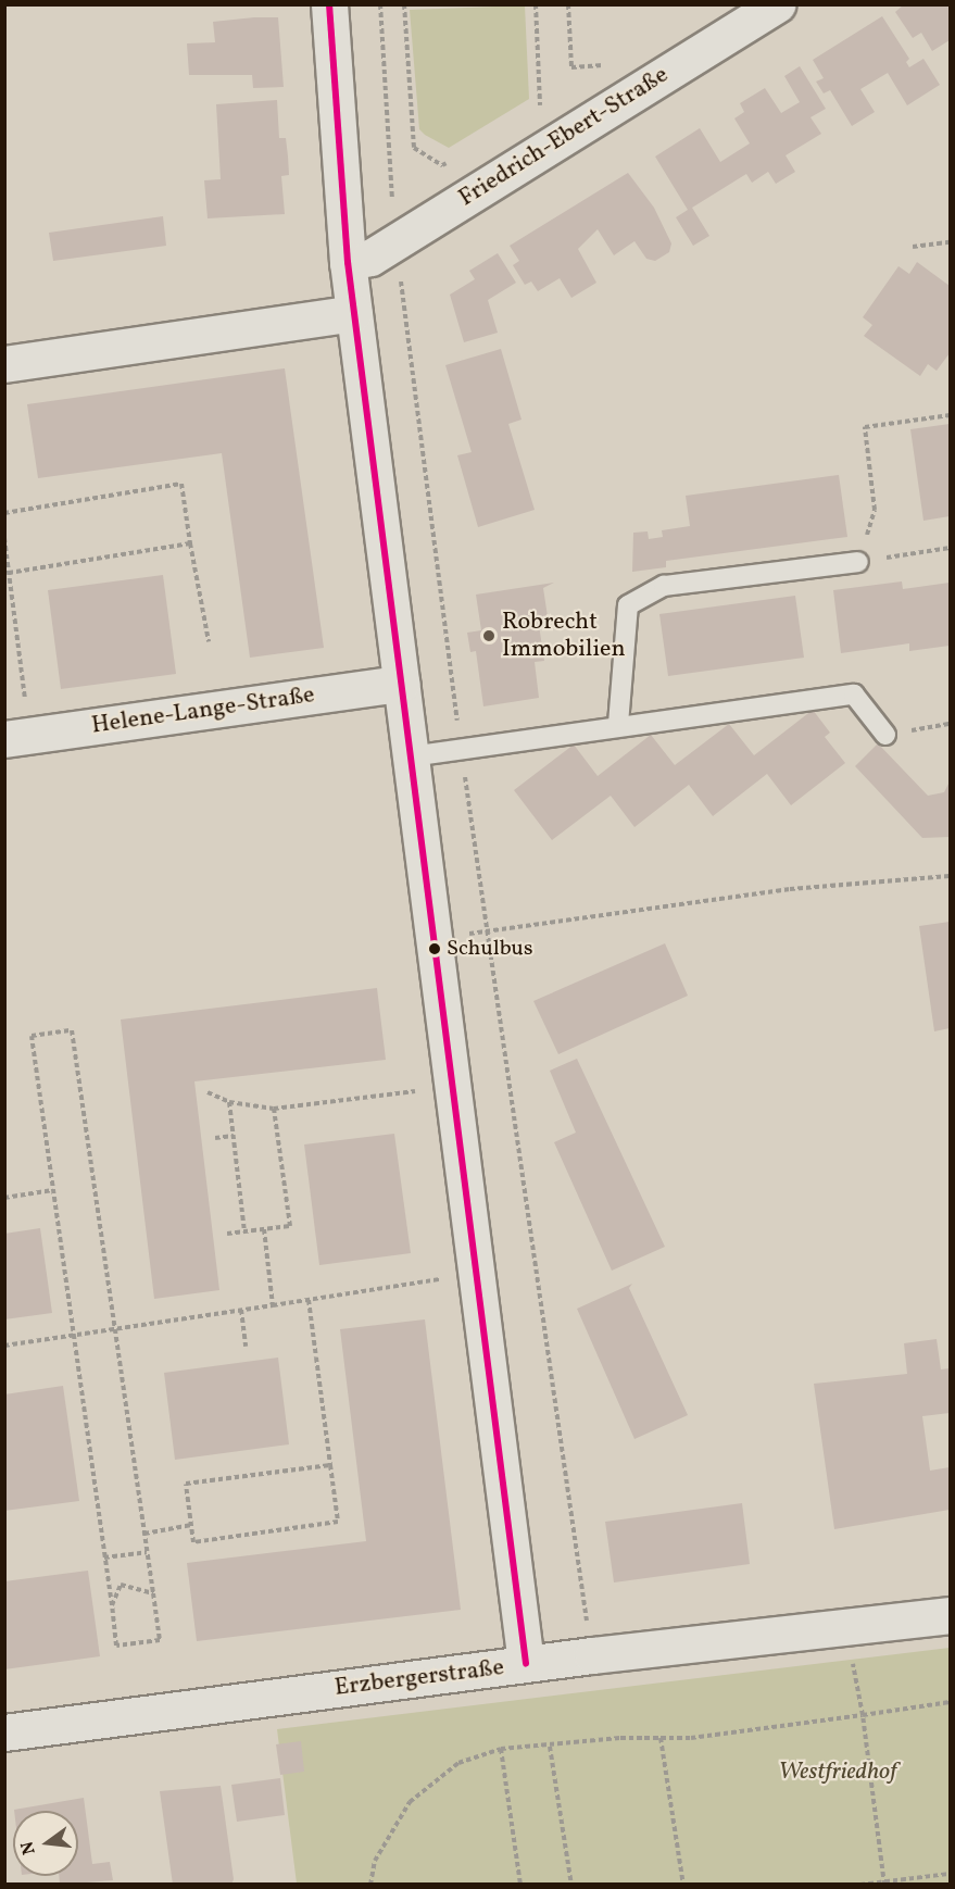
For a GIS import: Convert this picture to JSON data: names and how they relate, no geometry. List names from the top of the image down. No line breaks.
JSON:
{"streets":{"street":["Friedrich-Ebert-Straße","Helene-Lange-Straße","Erzbergerstraße"]},"parks":["Westfriedhof"],"places":["Robrecht Immobilien","Schulbus"],"north":"left"}
